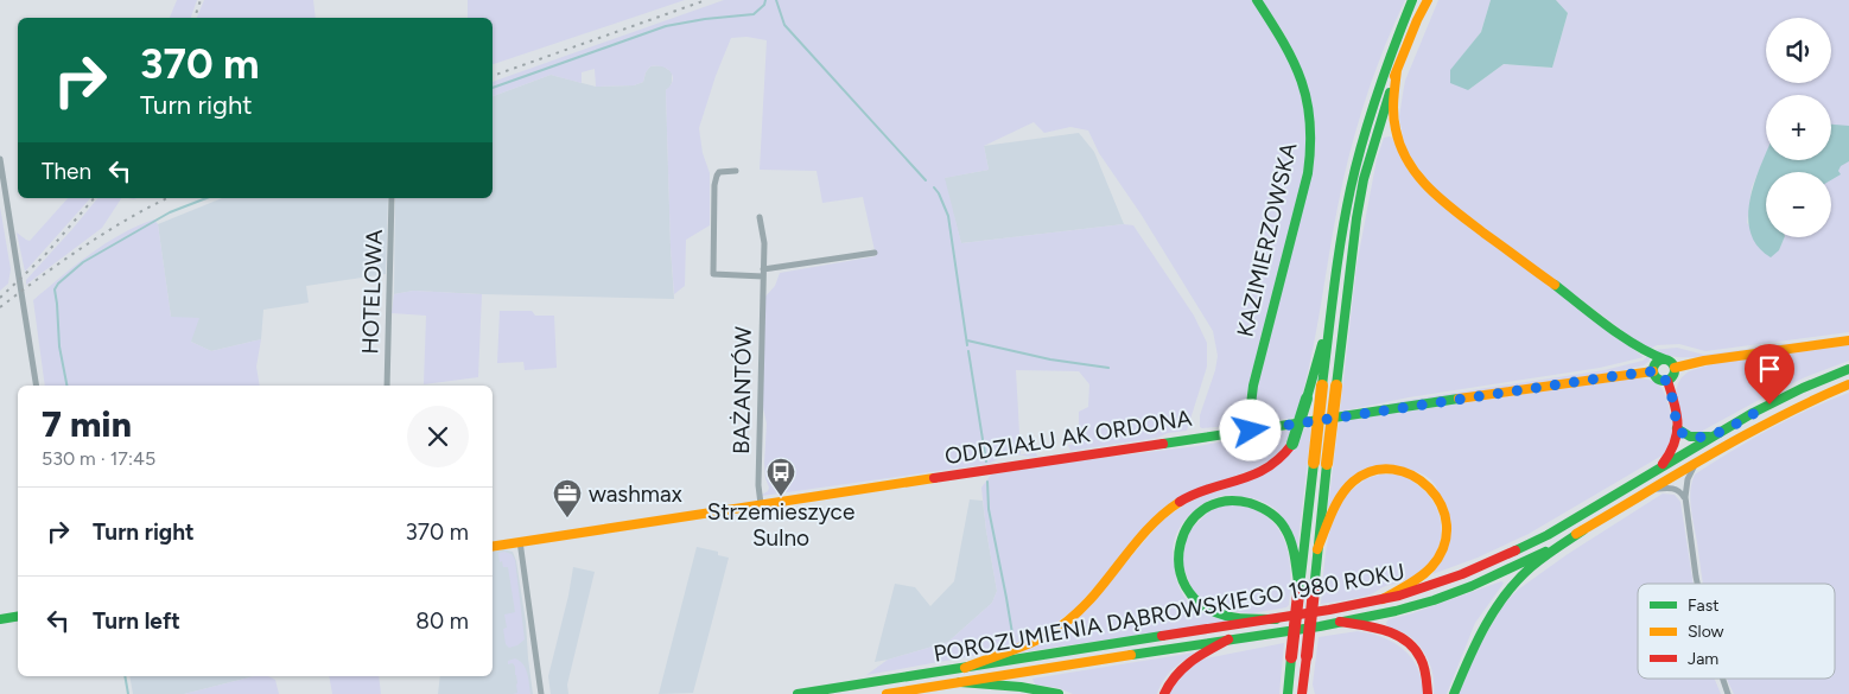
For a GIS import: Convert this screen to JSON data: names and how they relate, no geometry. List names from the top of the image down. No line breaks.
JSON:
{"streets":{"main road":["KAZIMIERZOWSKA","ODDZIAŁU AK ORDONA","POROZUMIENIA DĄBROWSKIEGO 1980 ROKU"],"street":["HOTELOWA","BAŻANTÓW"]},"crossings":[["KAZIMIERZOWSKA","ODDZIAŁU AK ORDONA"],["BAŻANTÓW","ODDZIAŁU AK ORDONA"]],"places":{"bus stop":["Strzemieszyce Sulno"],"office":["washmax"]},"legend":["Fast","Slow","Jam"],"page":{"map_buttons":["+","−"],"turn":["370 m","Turn right"],"then":"Then","heading":["7 min","530 m · 17:45"],"list":[{"name":"Turn right","value":"370 m"},{"name":"Turn left","value":"80 m"}]}}
